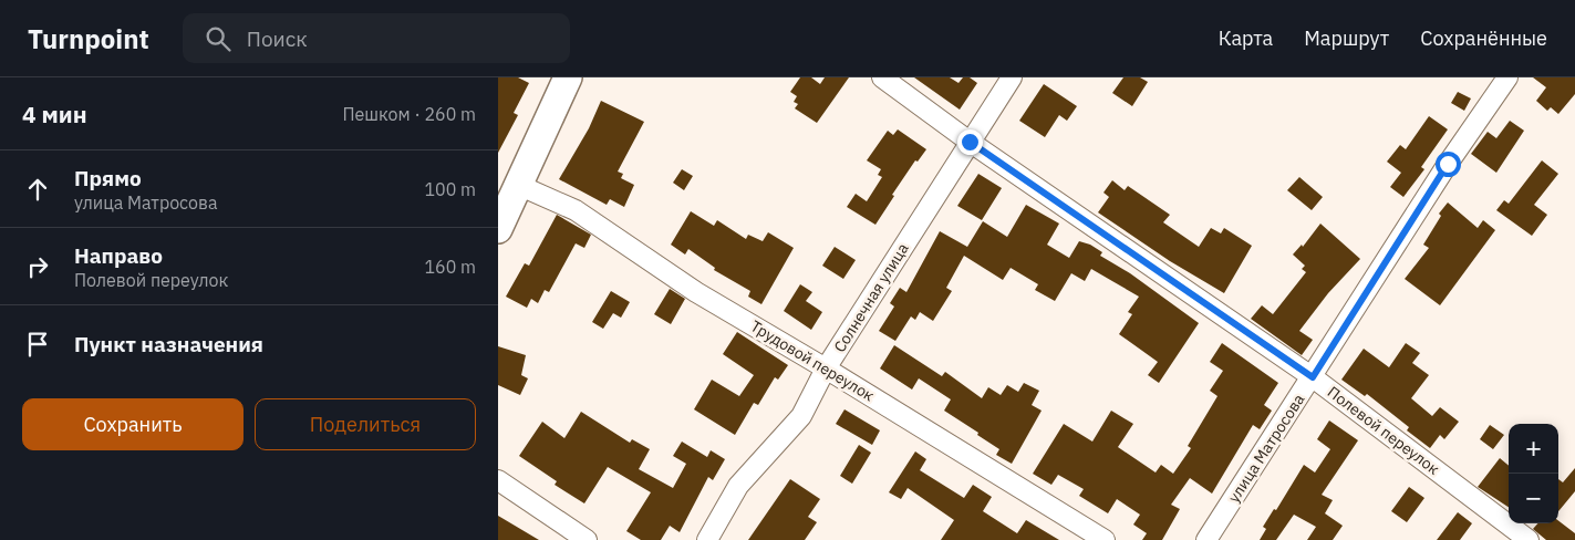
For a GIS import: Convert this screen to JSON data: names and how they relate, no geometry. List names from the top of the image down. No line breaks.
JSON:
{"streets":{"street":["Солнечная улица","Трудовой переулок","Полевой переулок","улица Матросова"]},"crossings":[["Солнечная улица","Трудовой переулок"],["Солнечная улица","Полевой переулок"],["Полевой переулок","улица Матросова"]],"page":{"header":"Turnpoint","search":"Поиск","nav":["Карта","Маршрут","Сохранённые"],"heading":["4 мин","Пешком · 260 m"],"list":[["Прямо","улица Матросова","100 m"],["Направо","Полевой переулок","160 m"],"Пункт назначения"],"buttons":["Сохранить","Поделиться"],"map_buttons":["+","−"]}}
